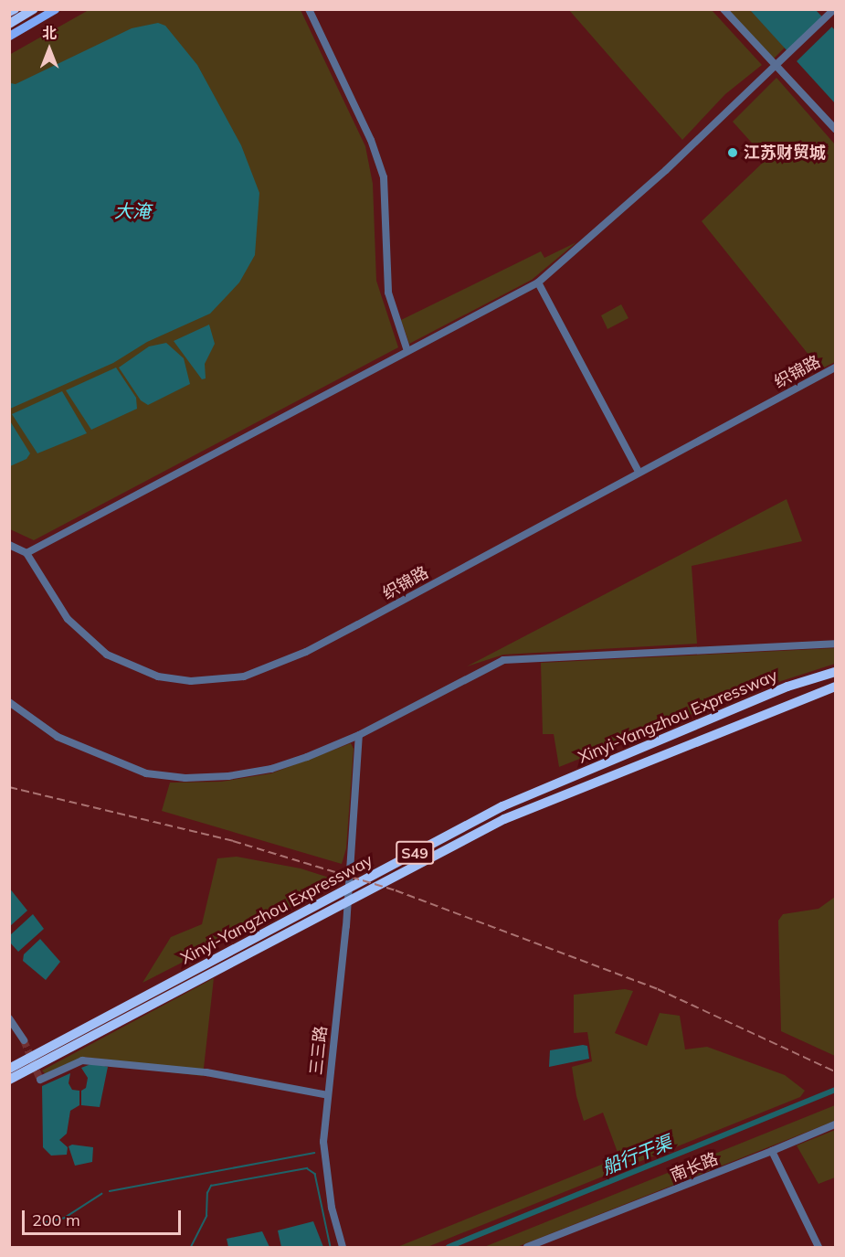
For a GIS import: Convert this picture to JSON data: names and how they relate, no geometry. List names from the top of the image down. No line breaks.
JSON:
{"streets":{"highway":["Xinyi-Yangzhou Expressway","S49"],"street":["织锦路","三三路","南长路"]},"water":["大淹","船行干渠"],"places":["江苏财贸城"],"scale_bar":"200 m","north":"top"}
